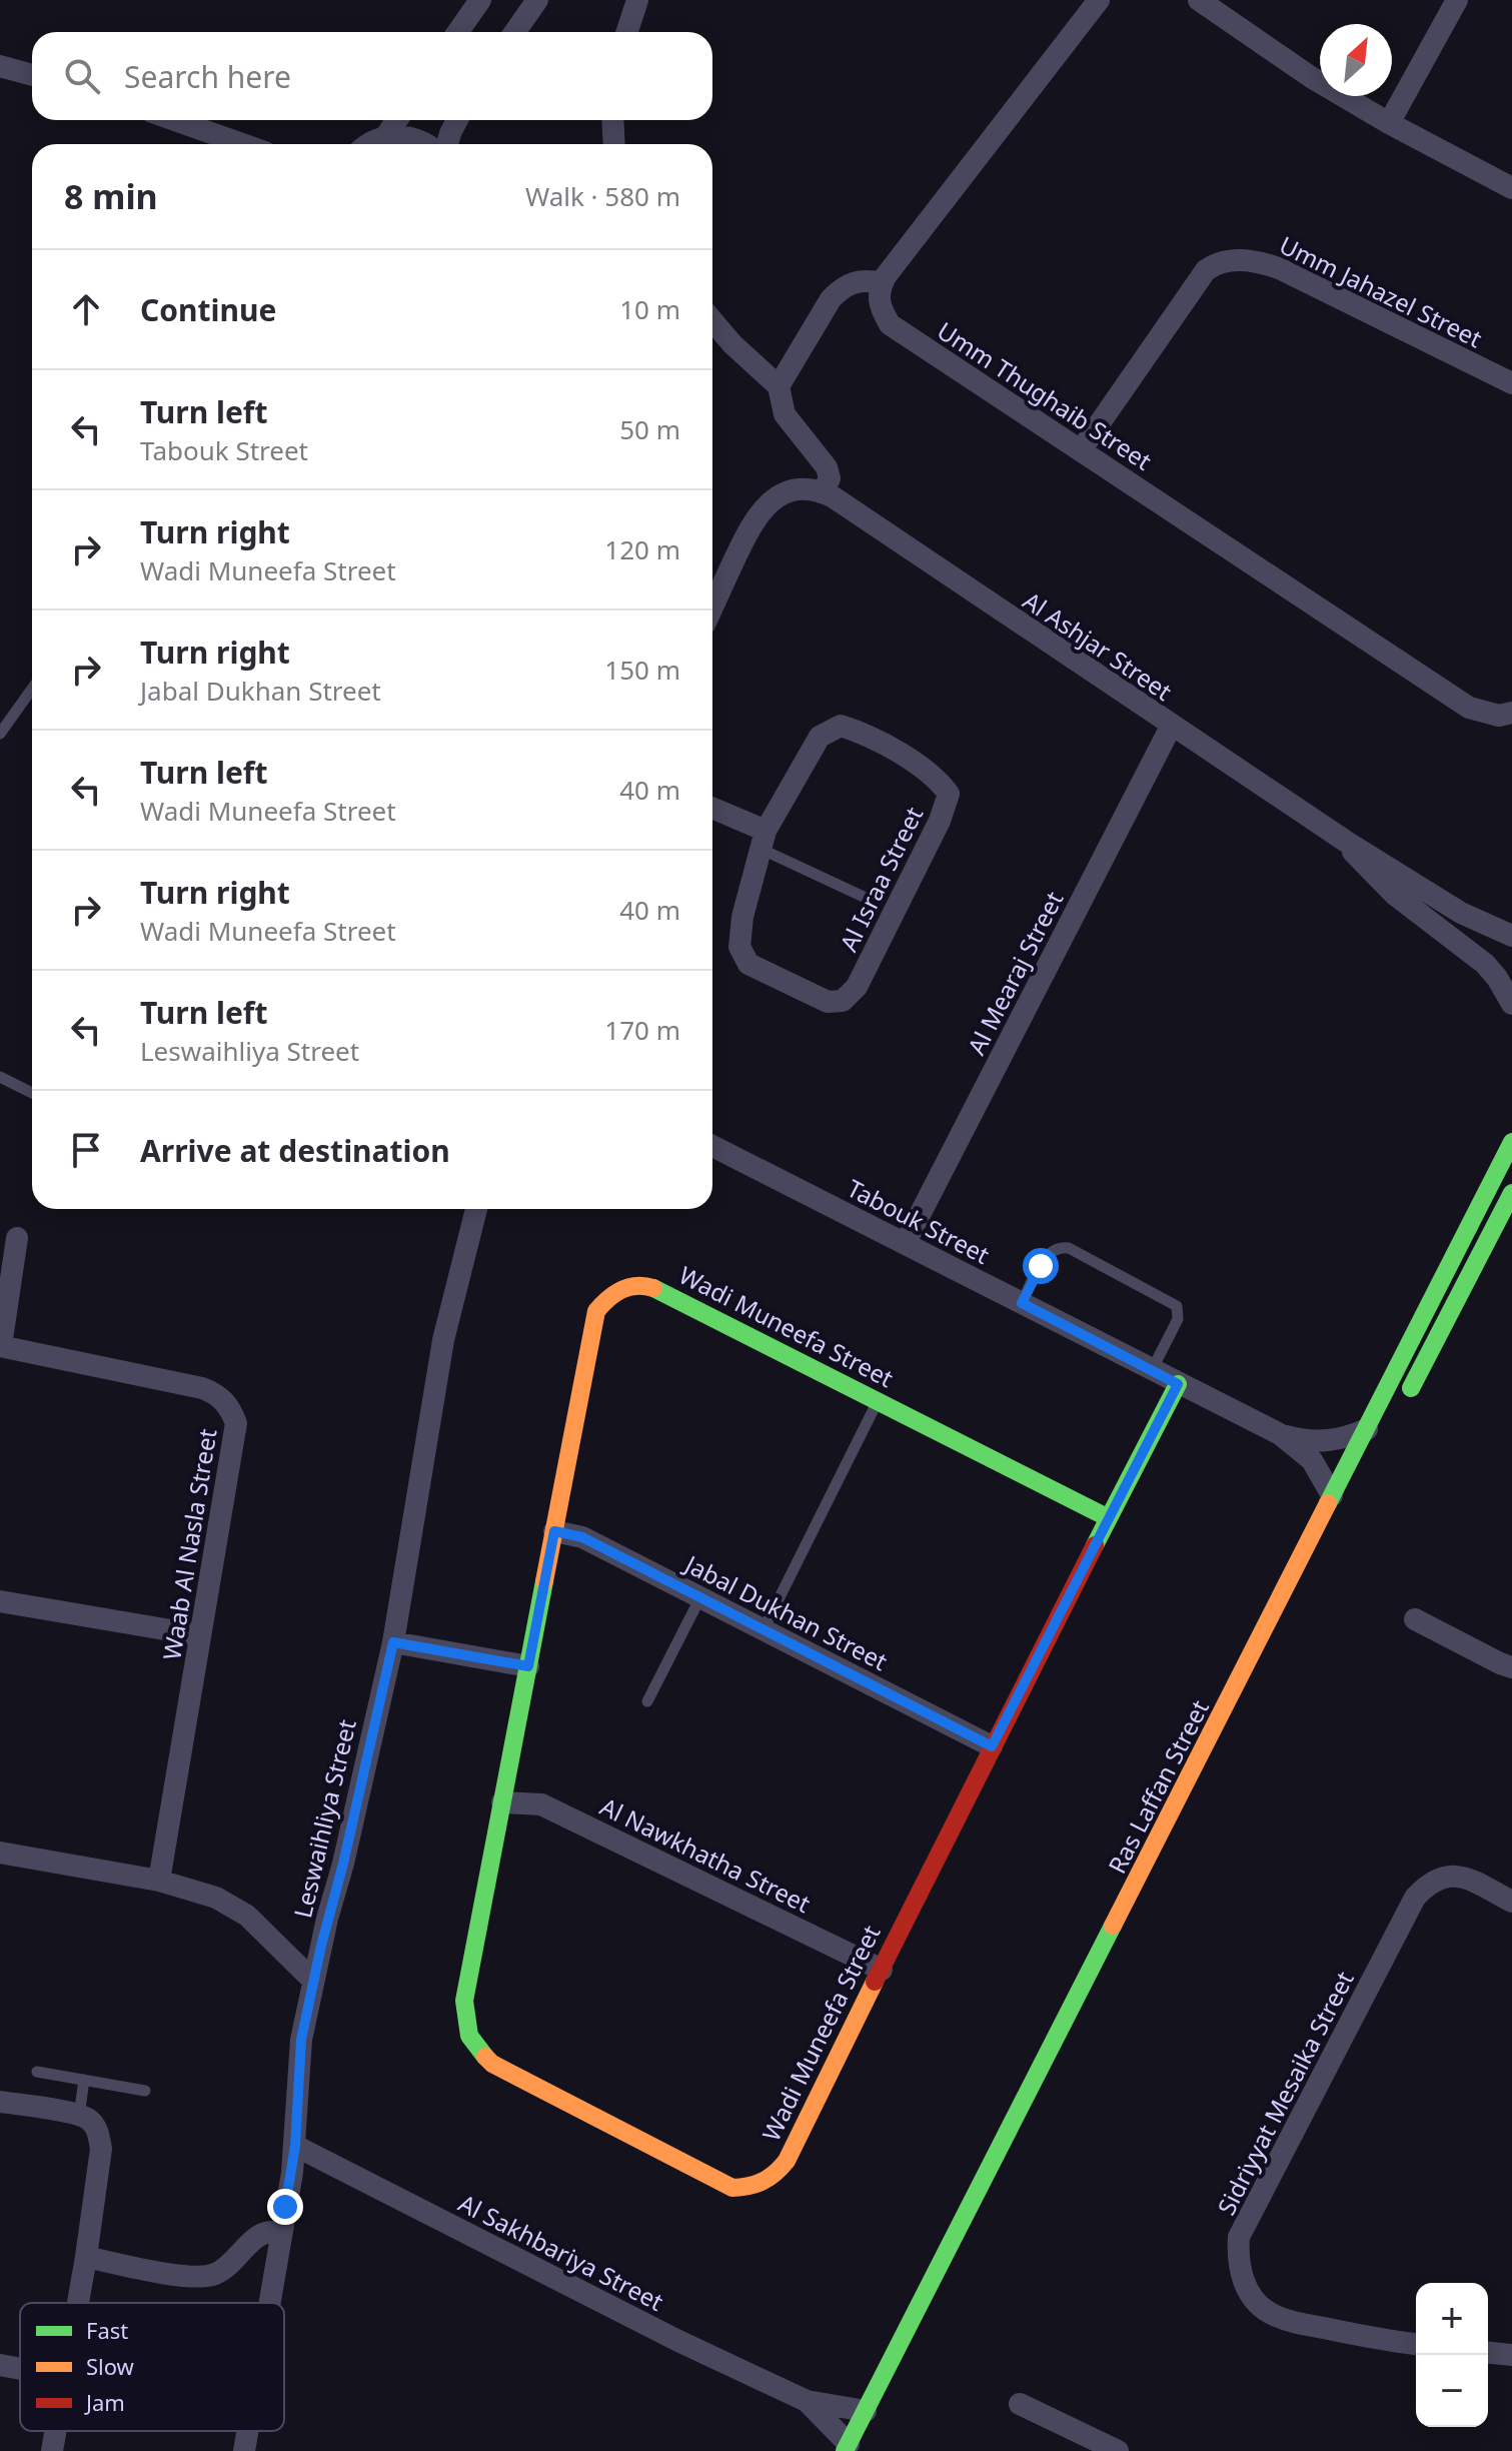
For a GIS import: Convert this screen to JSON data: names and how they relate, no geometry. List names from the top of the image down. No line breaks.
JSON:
{"streets":{"street":["Umm Jahazel Street","Umm Thughaib Street","Al Ashjar Street","Al Israa Street","Al Mearaj Street","Tabouk Street","Wadi Muneefa Street","Waab Al Nasla Street","Jabal Dukhan Street","Ras Laffan Street","Leswaihliya Street","Al Nawkhatha Street","Sidriyyat Mesaika Street","Al Sakhbariya Street"]},"crossings":[["Umm Jahazel Street","Umm Thughaib Street"],["Al Ashjar Street","Al Mearaj Street"],["Al Mearaj Street","Tabouk Street"],["Tabouk Street","Wadi Muneefa Street"],["Tabouk Street","Ras Laffan Street"],["Wadi Muneefa Street","Jabal Dukhan Street"],["Wadi Muneefa Street","Al Nawkhatha Street"],["Ras Laffan Street","Al Sakhbariya Street"],["Leswaihliya Street","Al Sakhbariya Street"]],"legend":["Fast","Slow","Jam"],"north":"top right","page":{"search":"Search here","heading":["8 min","Walk · 580 m"],"list":[["Continue","10 m"],["Turn left","Tabouk Street","50 m"],["Turn right","Wadi Muneefa Street","120 m"],["Turn right","Jabal Dukhan Street","150 m"],["Turn left","Wadi Muneefa Street","40 m"],["Turn right","Wadi Muneefa Street","40 m"],["Turn left","Leswaihliya Street","170 m"],"Arrive at destination"],"map_buttons":["+","−"]}}
